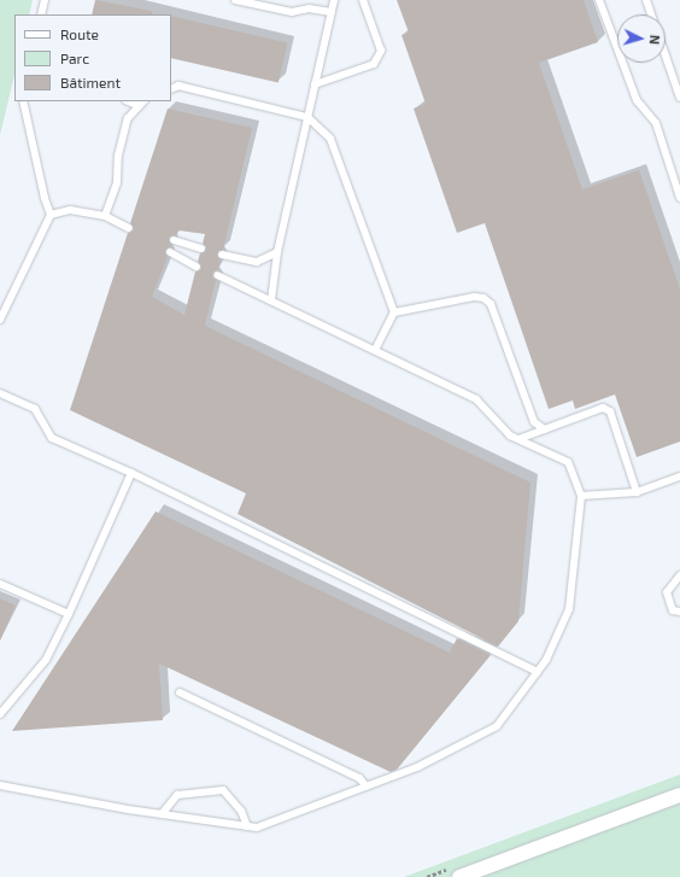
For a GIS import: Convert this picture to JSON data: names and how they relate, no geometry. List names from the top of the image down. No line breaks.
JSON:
{"legend":["Route","Parc","Bâtiment"],"north":"right"}
